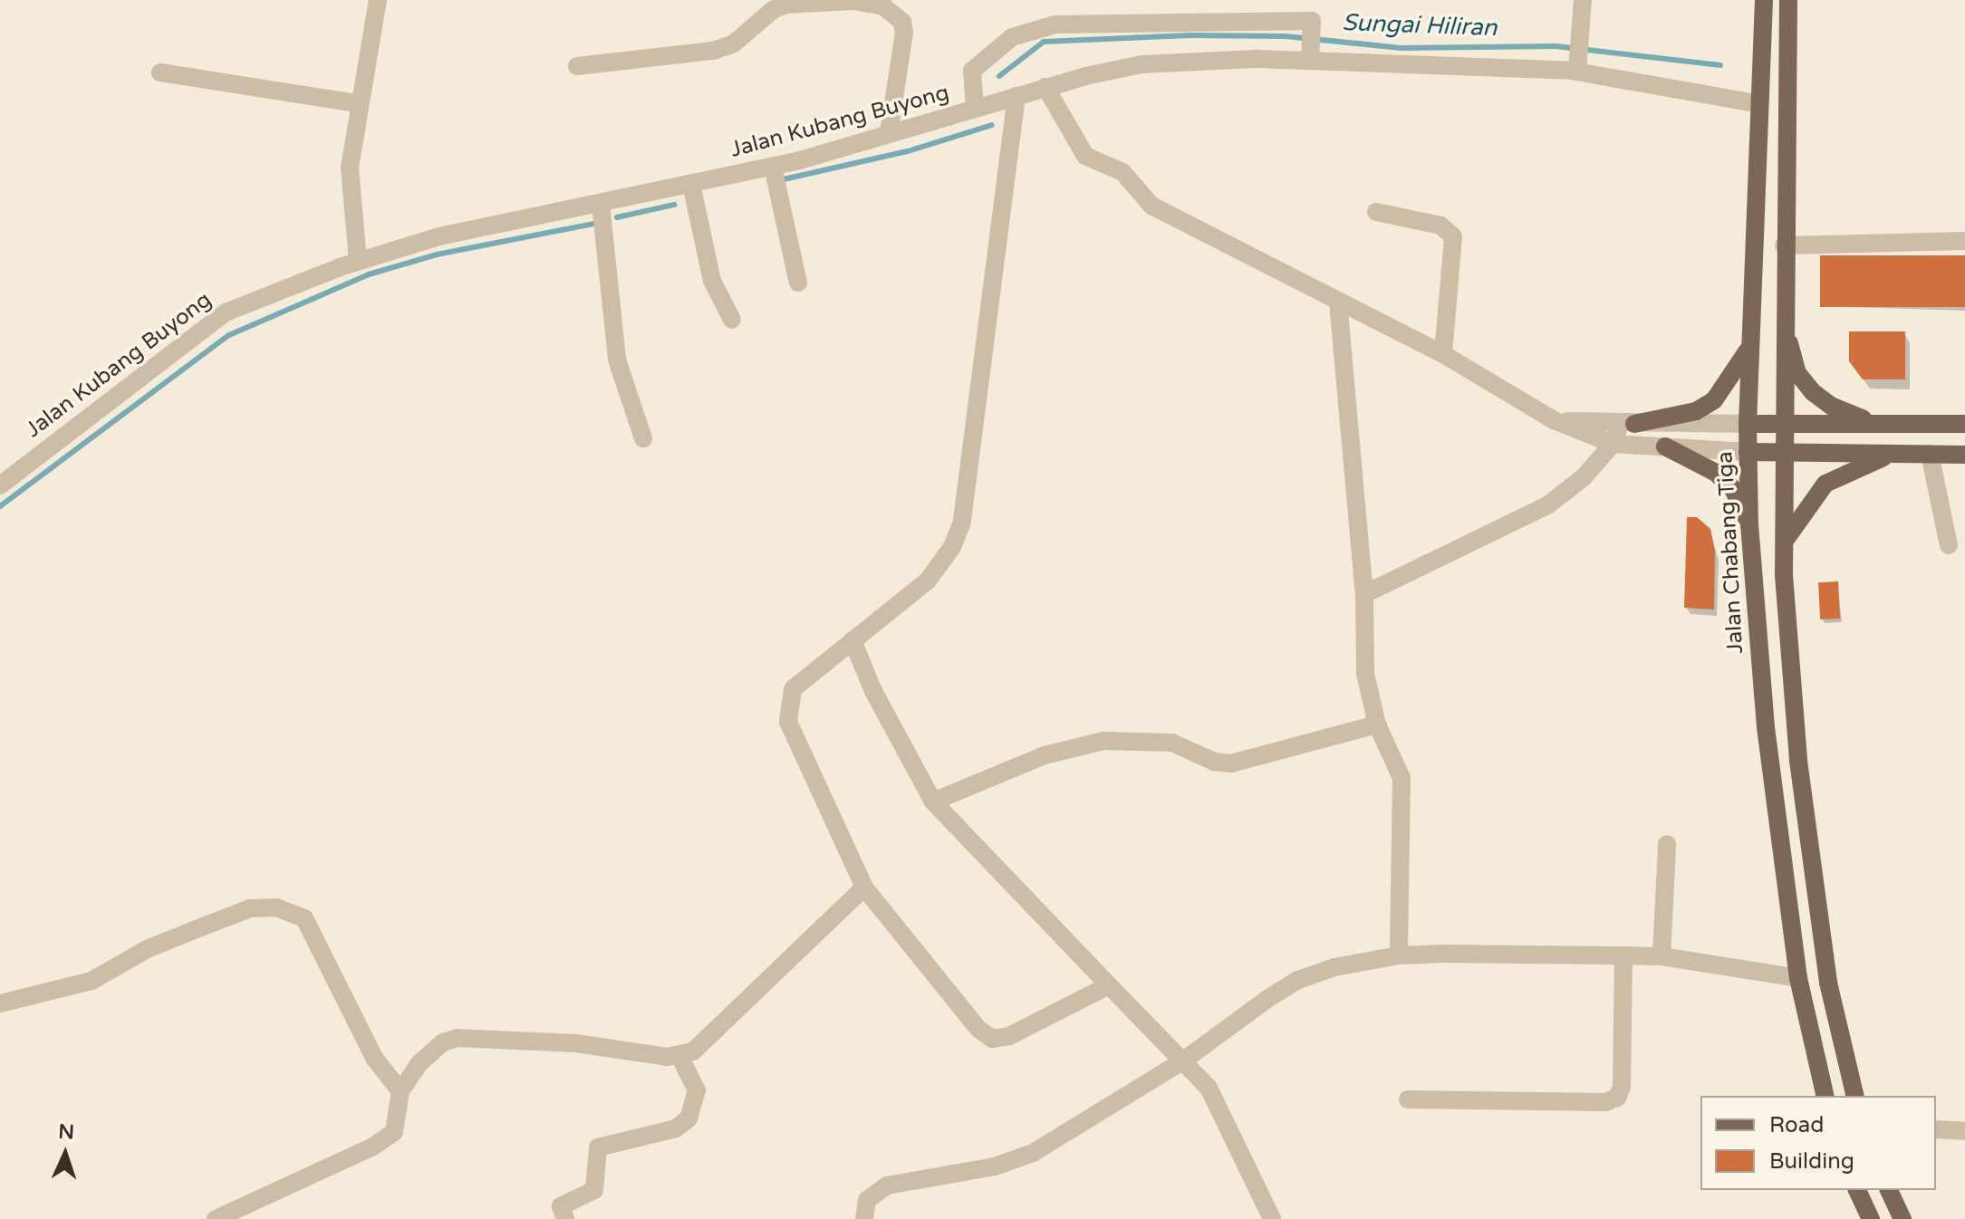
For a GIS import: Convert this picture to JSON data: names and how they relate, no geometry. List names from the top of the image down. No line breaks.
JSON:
{"streets":{"main road":["Jalan Chabang Tiga"],"street":["Jalan Kubang Buyong"]},"crossings":[["Jalan Kubang Buyong","Jalan Chabang Tiga"]],"water":["Sungai Hiliran"],"legend":["Road","Building"],"north":"top"}
